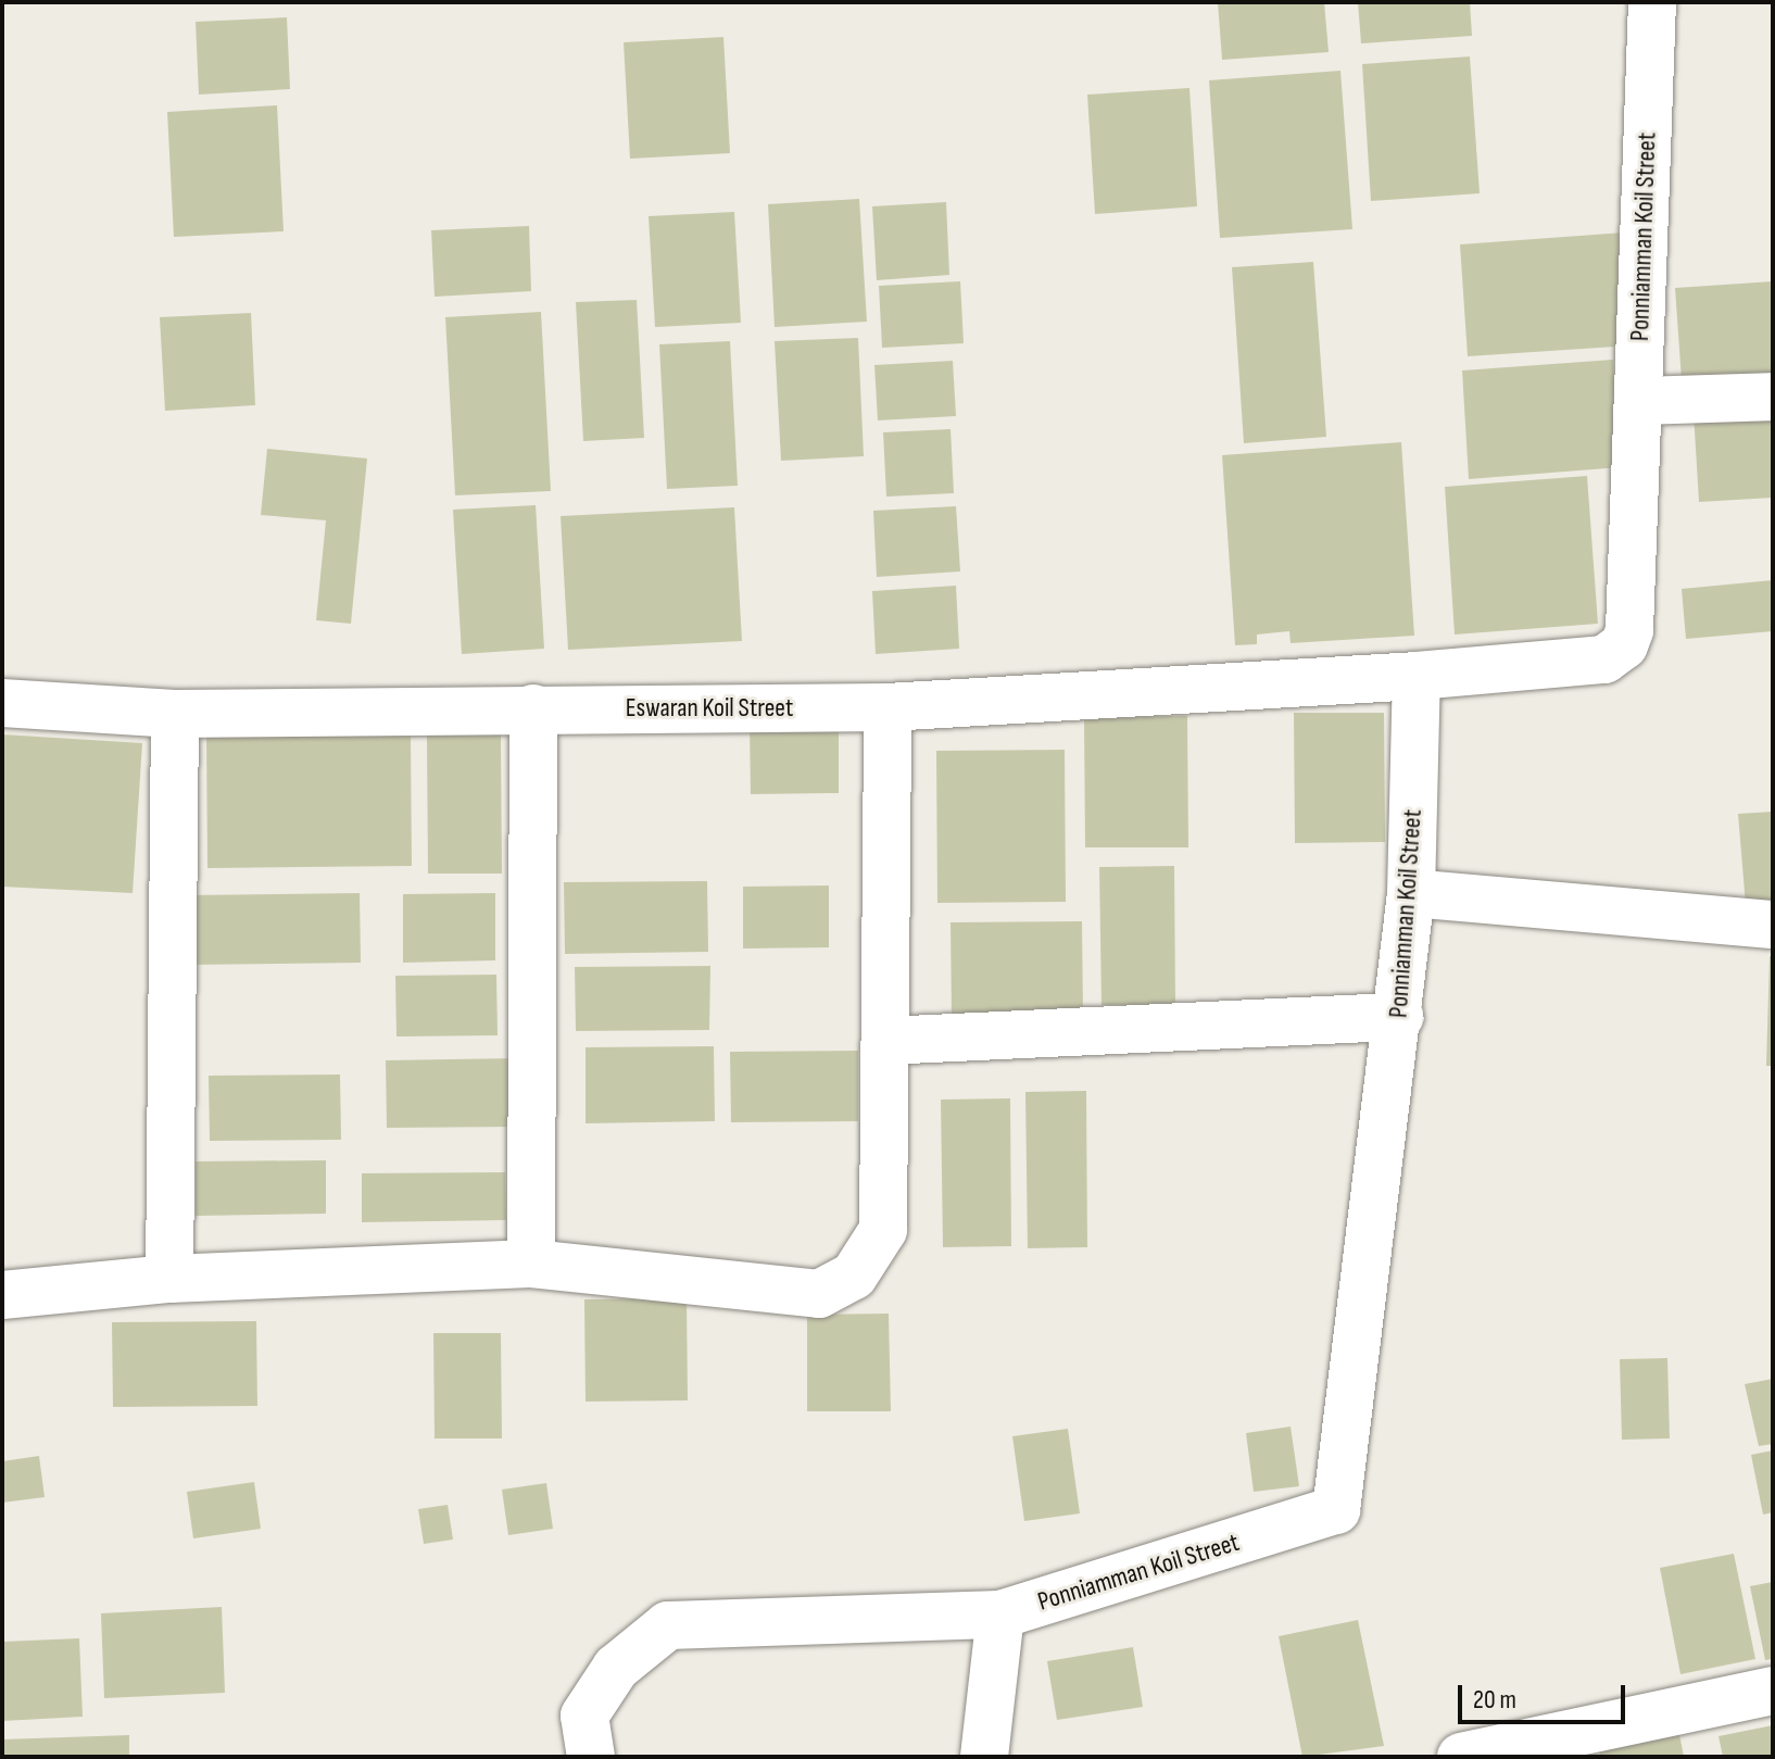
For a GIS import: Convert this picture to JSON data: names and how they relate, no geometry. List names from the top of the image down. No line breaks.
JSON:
{"streets":{"street":["Ponniamman Koil Street","Eswaran Koil Street"]},"crossings":[["Ponniamman Koil Street","Eswaran Koil Street"]],"scale_bar":"20 m"}
